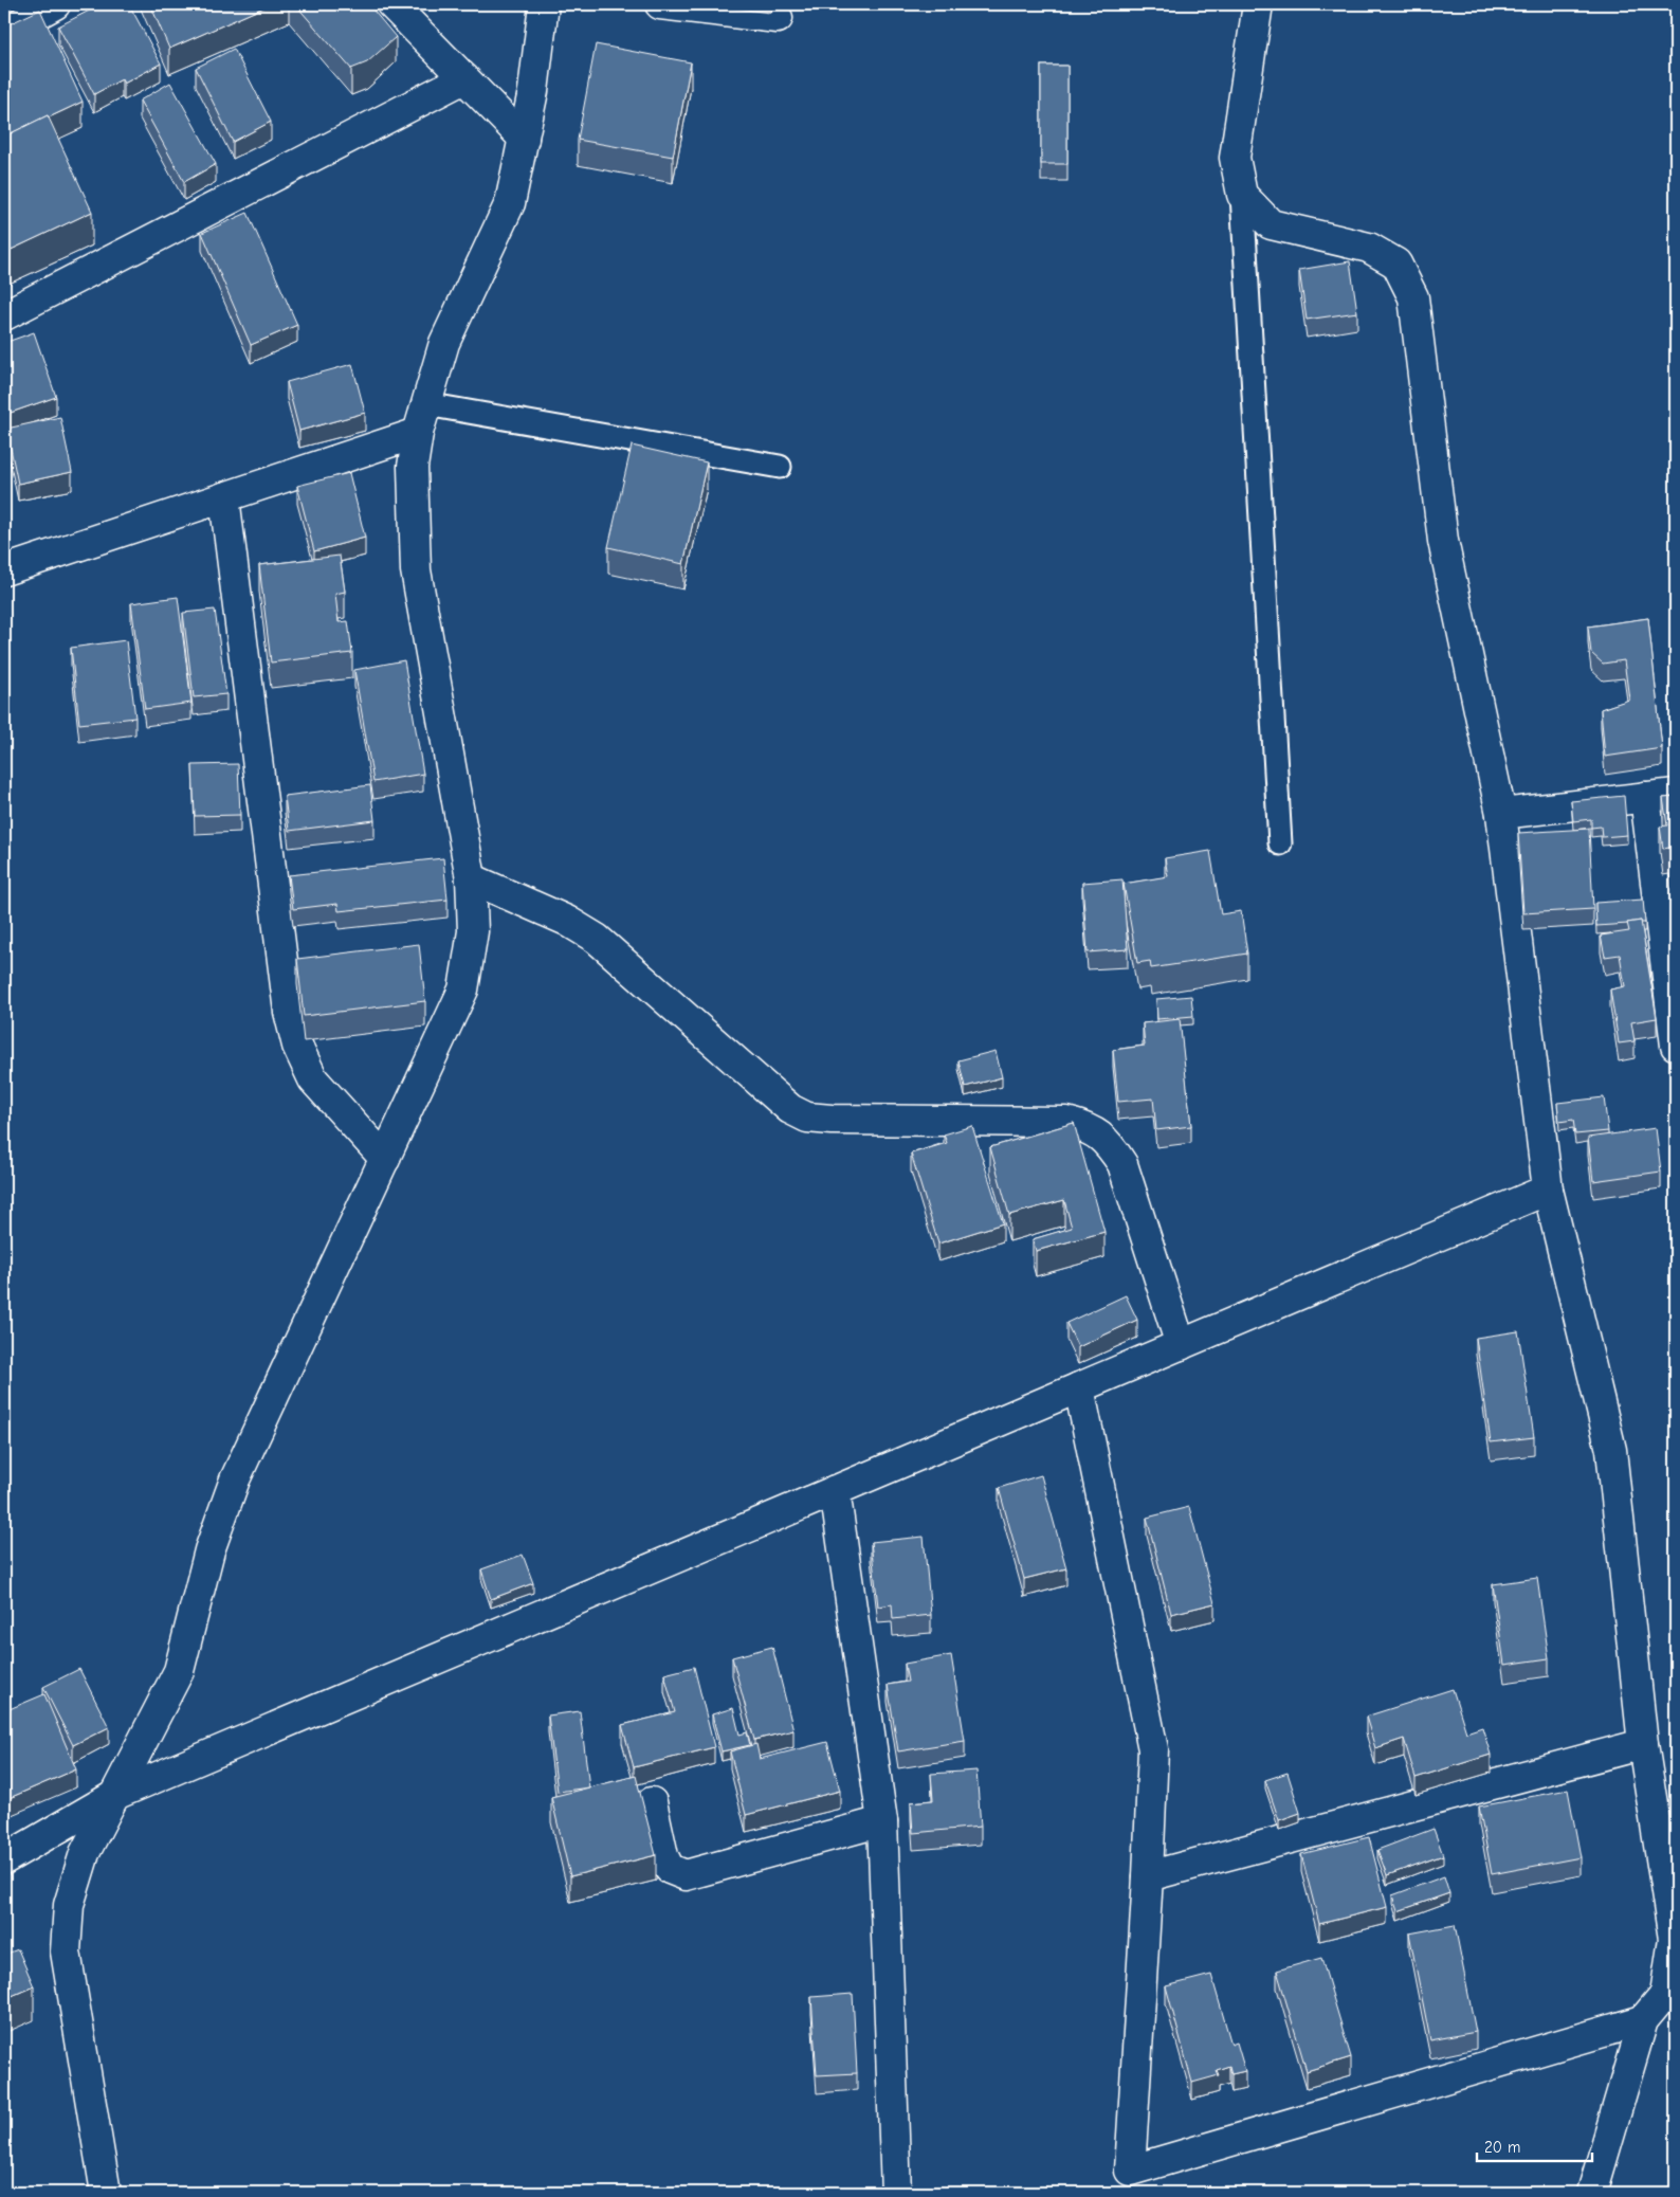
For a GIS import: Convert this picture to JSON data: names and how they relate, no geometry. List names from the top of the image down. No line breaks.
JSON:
{"scale_bar":"20 m"}
